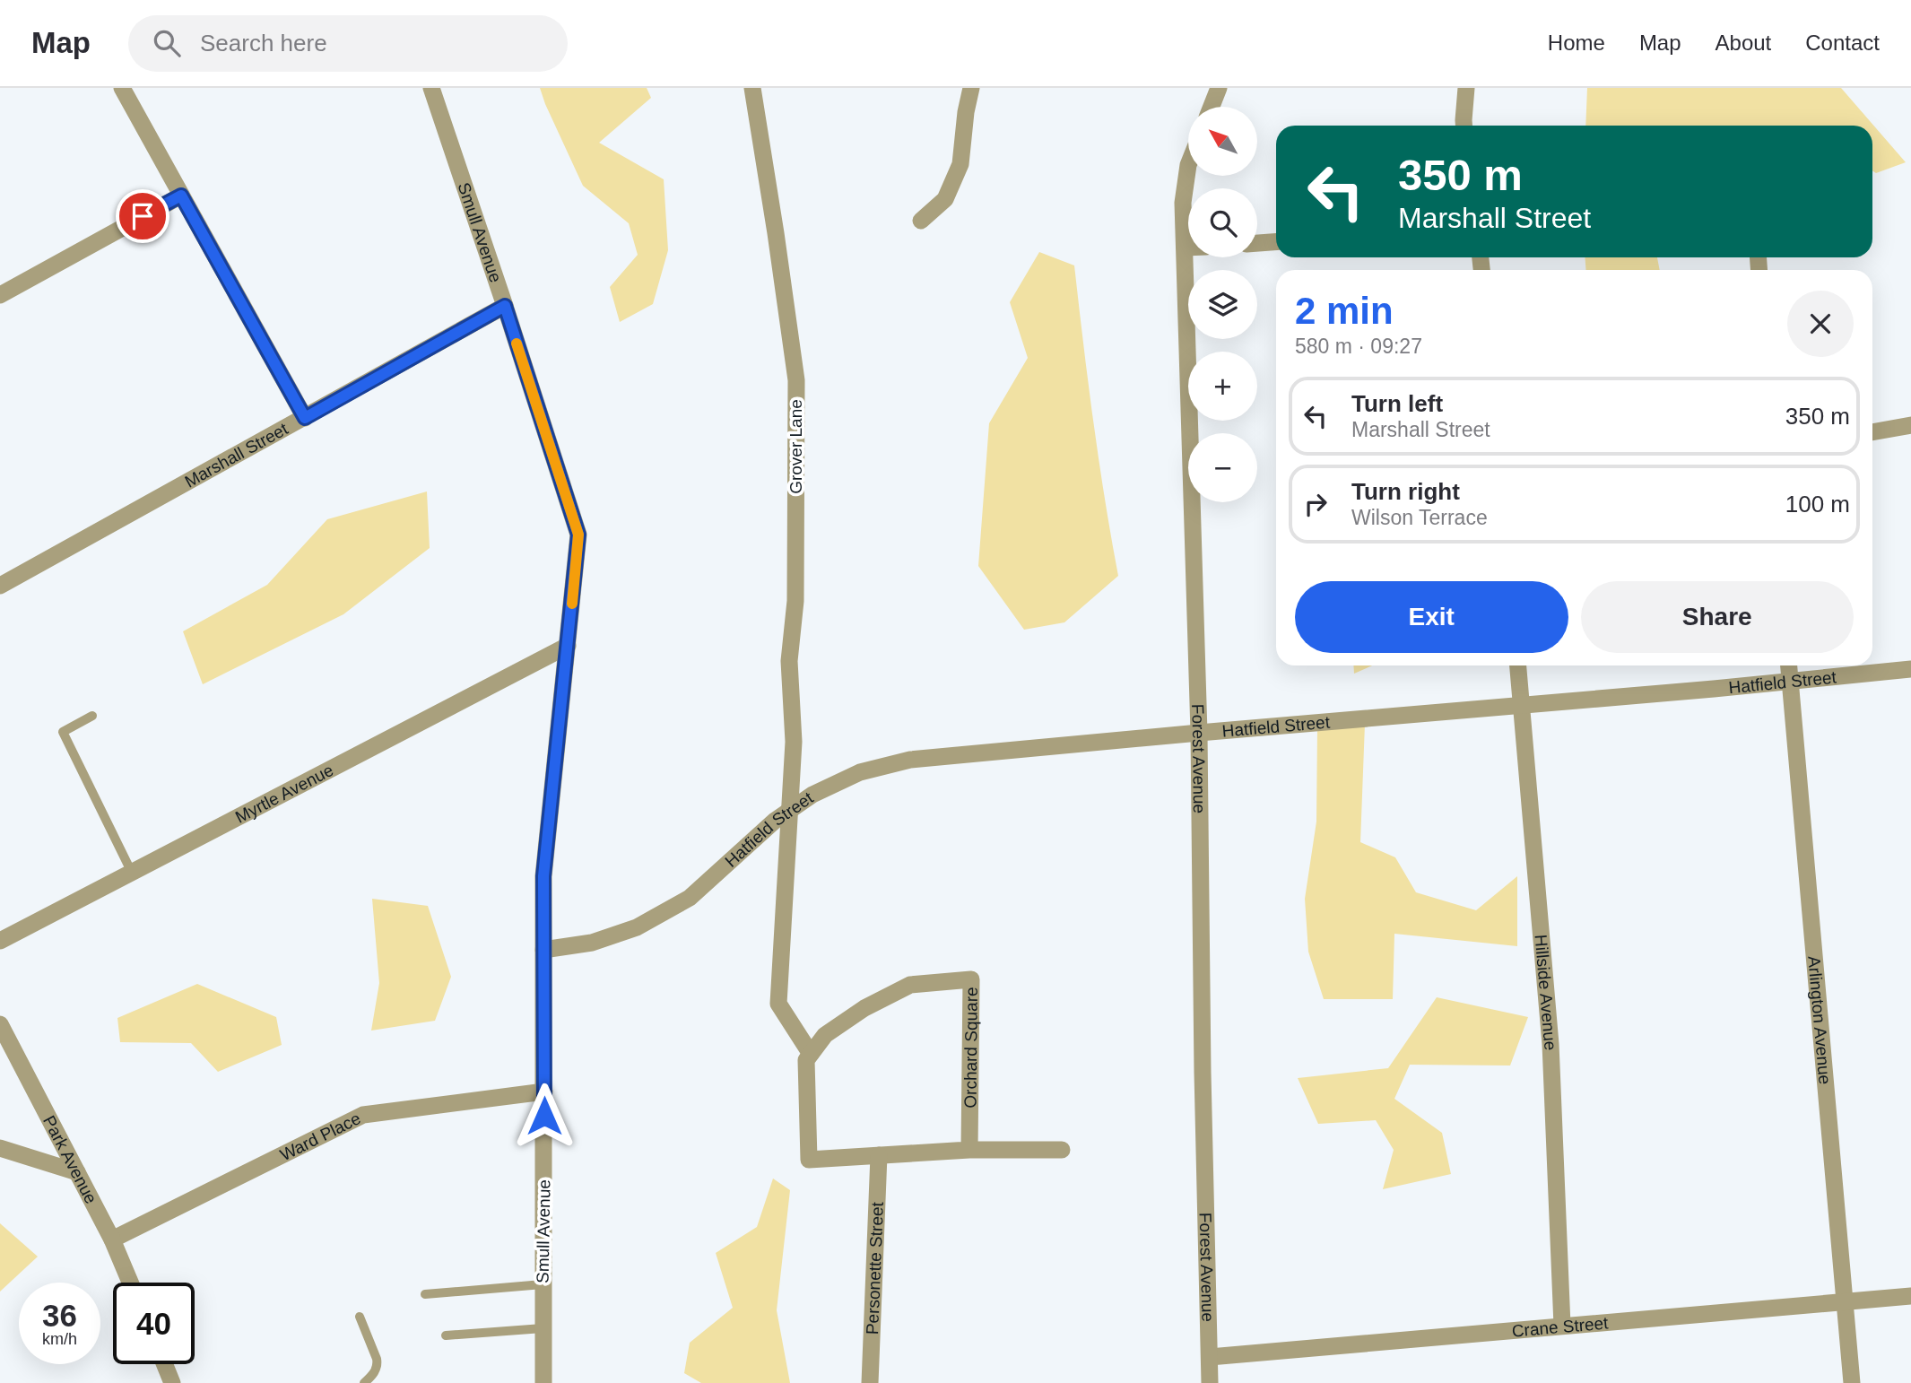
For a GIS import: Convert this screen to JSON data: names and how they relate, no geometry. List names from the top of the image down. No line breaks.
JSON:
{"streets":{"street":["Smull Avenue","Grover Lane","Marshall Street","Hatfield Street","Forest Avenue","Myrtle Avenue","Hillside Avenue","Arlington Avenue","Orchard Square","Ward Place","Park Avenue","Personette Street","Crane Street"]},"crossings":[["Smull Avenue","Marshall Street"],["Smull Avenue","Hatfield Street"],["Smull Avenue","Myrtle Avenue"],["Smull Avenue","Ward Place"],["Grover Lane","Hatfield Street"],["Hatfield Street","Forest Avenue"],["Hatfield Street","Hillside Avenue"],["Hatfield Street","Arlington Avenue"],["Forest Avenue","Crane Street"],["Hillside Avenue","Crane Street"],["Arlington Avenue","Crane Street"],["Ward Place","Park Avenue"]],"north":"top left","page":{"header":"Map","search":"Search here","nav":["Home","Map","About","Contact"],"map_buttons":["+","−"],"turn":["350 m","Marshall Street"],"heading":["2 min","580 m · 09:27"],"list":[{"name":"Turn left","note":"Marshall Street","value":"350 m"},{"name":"Turn right","note":"Wilson Terrace","value":"100 m"}],"buttons":["Exit","Share"],"speed":"36 km/h","limit":"40"}}
